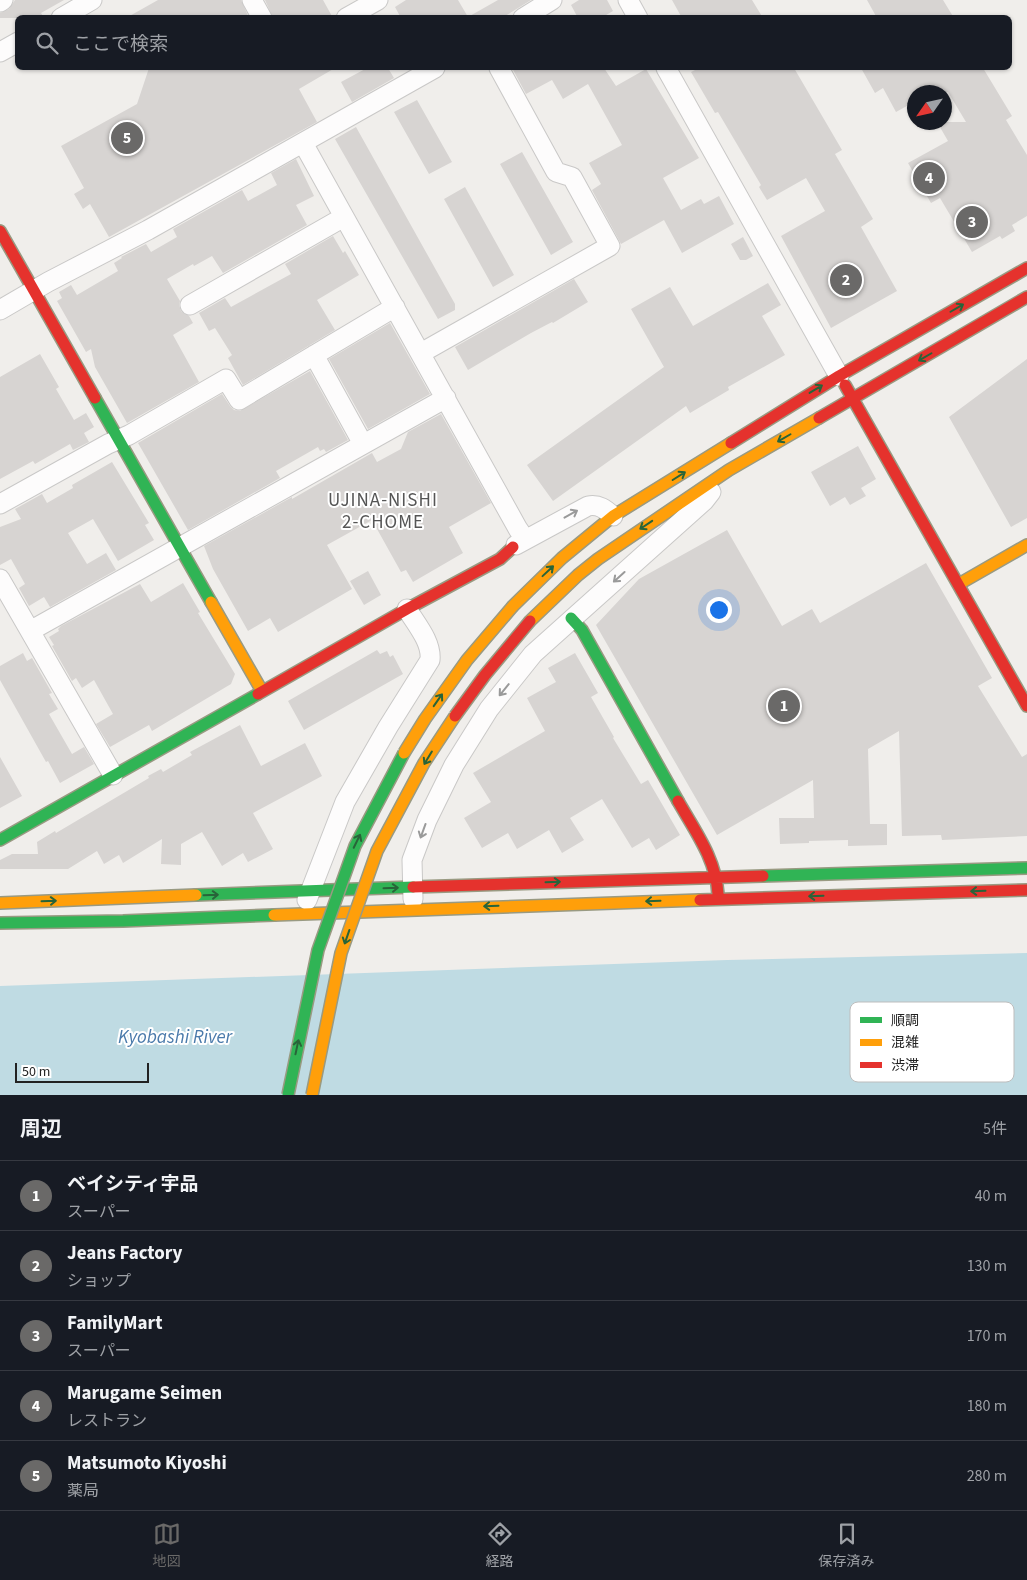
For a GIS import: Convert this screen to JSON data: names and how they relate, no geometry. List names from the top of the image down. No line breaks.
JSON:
{"districts":["UJINA-NISHI 2-CHOME"],"water":["Kyobashi River"],"legend":["順調","混雑","渋滞"],"scale_bar":"50 m","north":"bottom left","page":{"search":"ここで検索","pins":["5","4","3","2","1"],"scale":"50 m","heading":["周辺","5件"],"list":[{"mark":"1","name":"ベイシティ宇品","note":"スーパー","value":"40 m"},{"mark":"2","name":"Jeans Factory","note":"ショップ","value":"130 m"},{"mark":"3","name":"FamilyMart","note":"スーパー","value":"170 m"},{"mark":"4","name":"Marugame Seimen","note":"レストラン","value":"180 m"},{"mark":"5","name":"Matsumoto Kiyoshi","note":"薬局","value":"280 m"}],"nav":["地図","経路","保存済み"]}}
